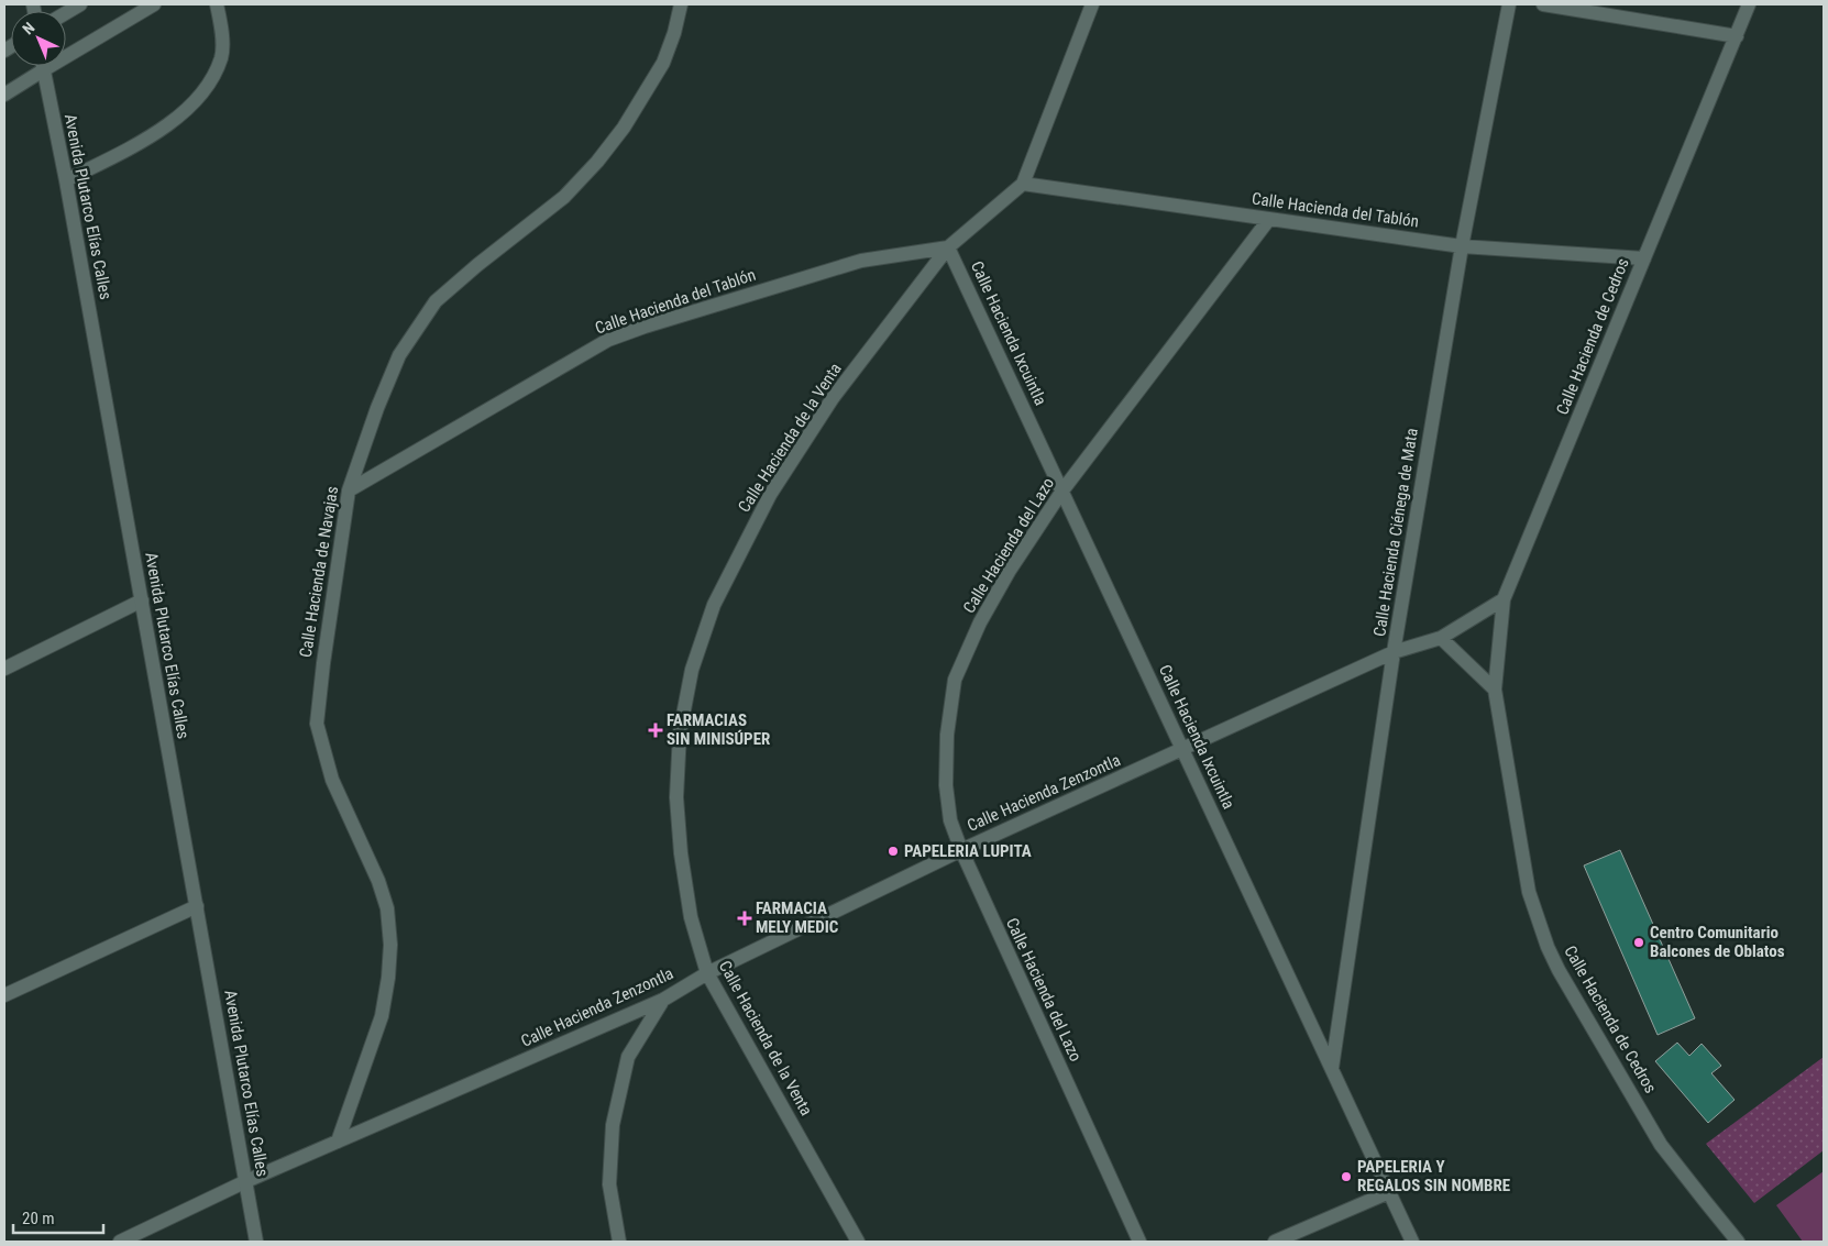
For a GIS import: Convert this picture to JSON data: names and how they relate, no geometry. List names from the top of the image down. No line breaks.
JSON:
{"streets":{"street":["Avenida Plutarco Elías Calles","Calle Hacienda del Tablón","Calle Hacienda Ixcuintla","Calle Hacienda de Cedros","Calle Hacienda de la Venta","Calle Hacienda Ciénega de Mata","Calle Hacienda del Lazo","Calle Hacienda de Navajas","Calle Hacienda Zenzontla"]},"crossings":[["Avenida Plutarco Elías Calles","Calle Hacienda Zenzontla"],["Calle Hacienda del Tablón","Calle Hacienda Ixcuintla"],["Calle Hacienda del Tablón","Calle Hacienda de Cedros"],["Calle Hacienda del Tablón","Calle Hacienda de la Venta"],["Calle Hacienda del Tablón","Calle Hacienda Ciénega de Mata"],["Calle Hacienda del Tablón","Calle Hacienda del Lazo"],["Calle Hacienda del Tablón","Calle Hacienda de Navajas"],["Calle Hacienda Ixcuintla","Calle Hacienda de la Venta"],["Calle Hacienda Ixcuintla","Calle Hacienda Ciénega de Mata"],["Calle Hacienda Ixcuintla","Calle Hacienda del Lazo"],["Calle Hacienda Ixcuintla","Calle Hacienda Zenzontla"],["Calle Hacienda de Cedros","Calle Hacienda Zenzontla"],["Calle Hacienda de la Venta","Calle Hacienda Zenzontla"],["Calle Hacienda Ciénega de Mata","Calle Hacienda Zenzontla"],["Calle Hacienda del Lazo","Calle Hacienda Zenzontla"],["Calle Hacienda de Navajas","Calle Hacienda Zenzontla"]],"places":{"health":["FARMACIAS SIN MINISÚPER","FARMACIA MELY MEDIC"],"other":["PAPELERIA LUPITA","Centro Comunitario Balcones de Oblatos","PAPELERIA Y REGALOS SIN NOMBRE"]},"scale_bar":"20 m","north":"top left"}
